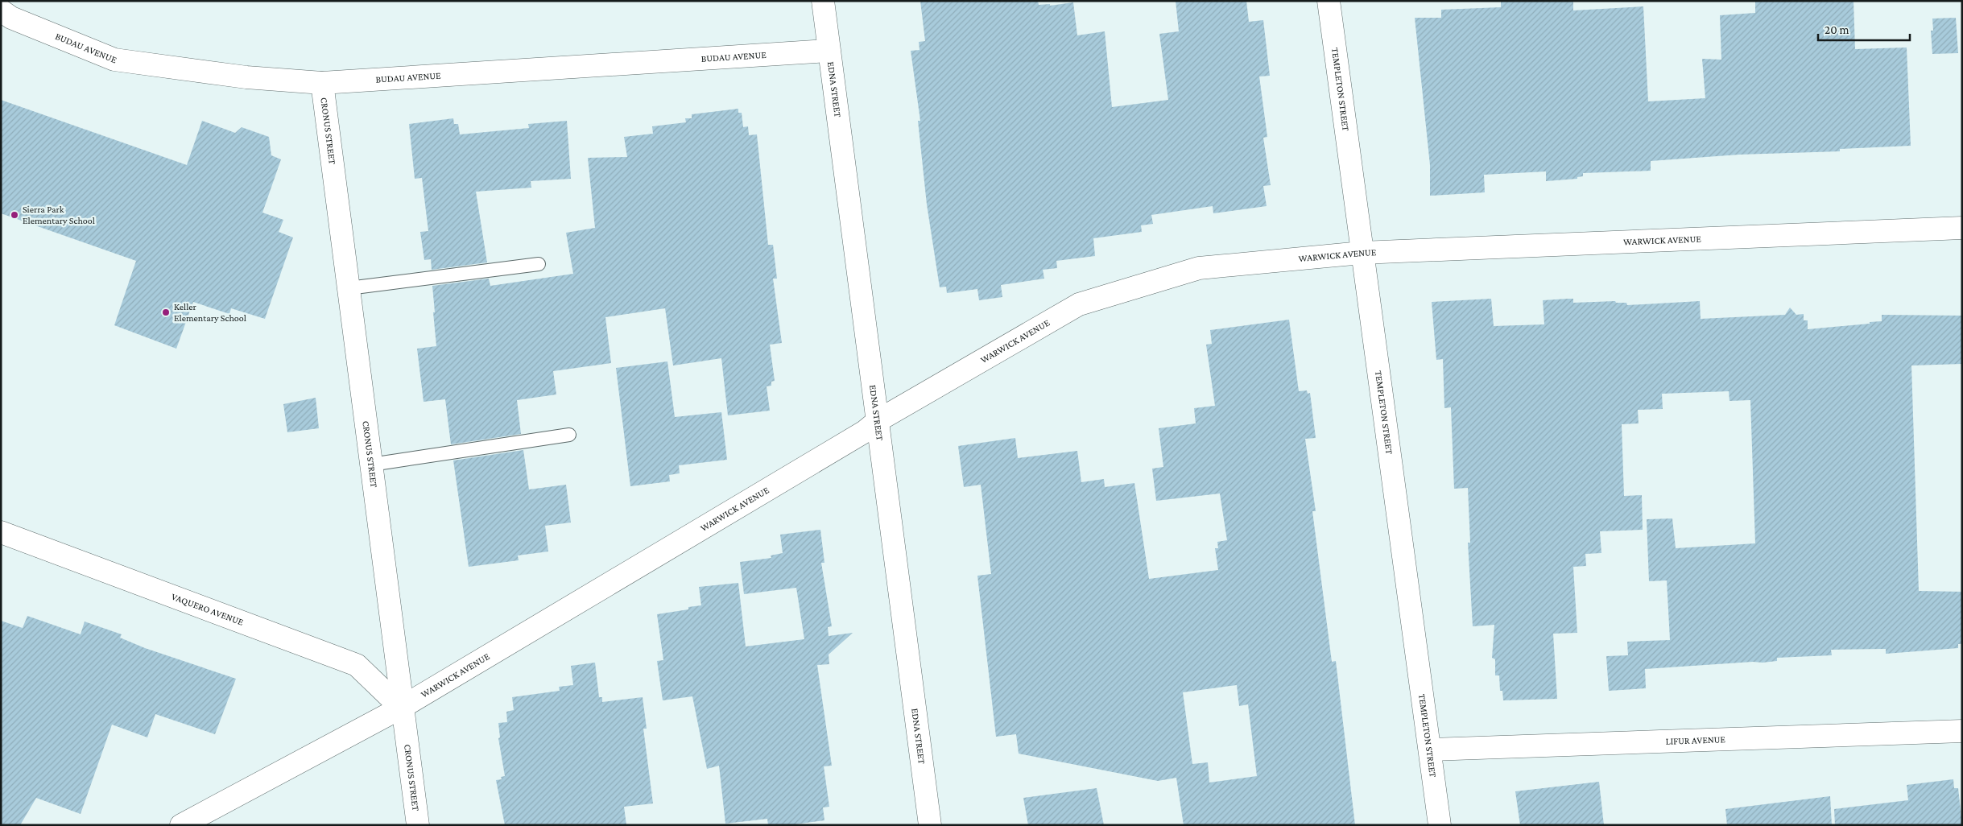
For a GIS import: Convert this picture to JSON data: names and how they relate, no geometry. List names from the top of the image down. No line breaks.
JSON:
{"streets":{"street":["BUDAU AVENUE","EDNA STREET","TEMPLETON STREET","CRONUS STREET","WARWICK AVENUE","VAQUERO AVENUE","LIFUR AVENUE"]},"crossings":[["BUDAU AVENUE","EDNA STREET"],["BUDAU AVENUE","CRONUS STREET"],["EDNA STREET","WARWICK AVENUE"],["TEMPLETON STREET","WARWICK AVENUE"],["TEMPLETON STREET","LIFUR AVENUE"],["CRONUS STREET","WARWICK AVENUE"],["CRONUS STREET","VAQUERO AVENUE"],["WARWICK AVENUE","VAQUERO AVENUE"]],"places":["Sierra Park Elementary School","Keller Elementary School"],"scale_bar":"20 m"}
